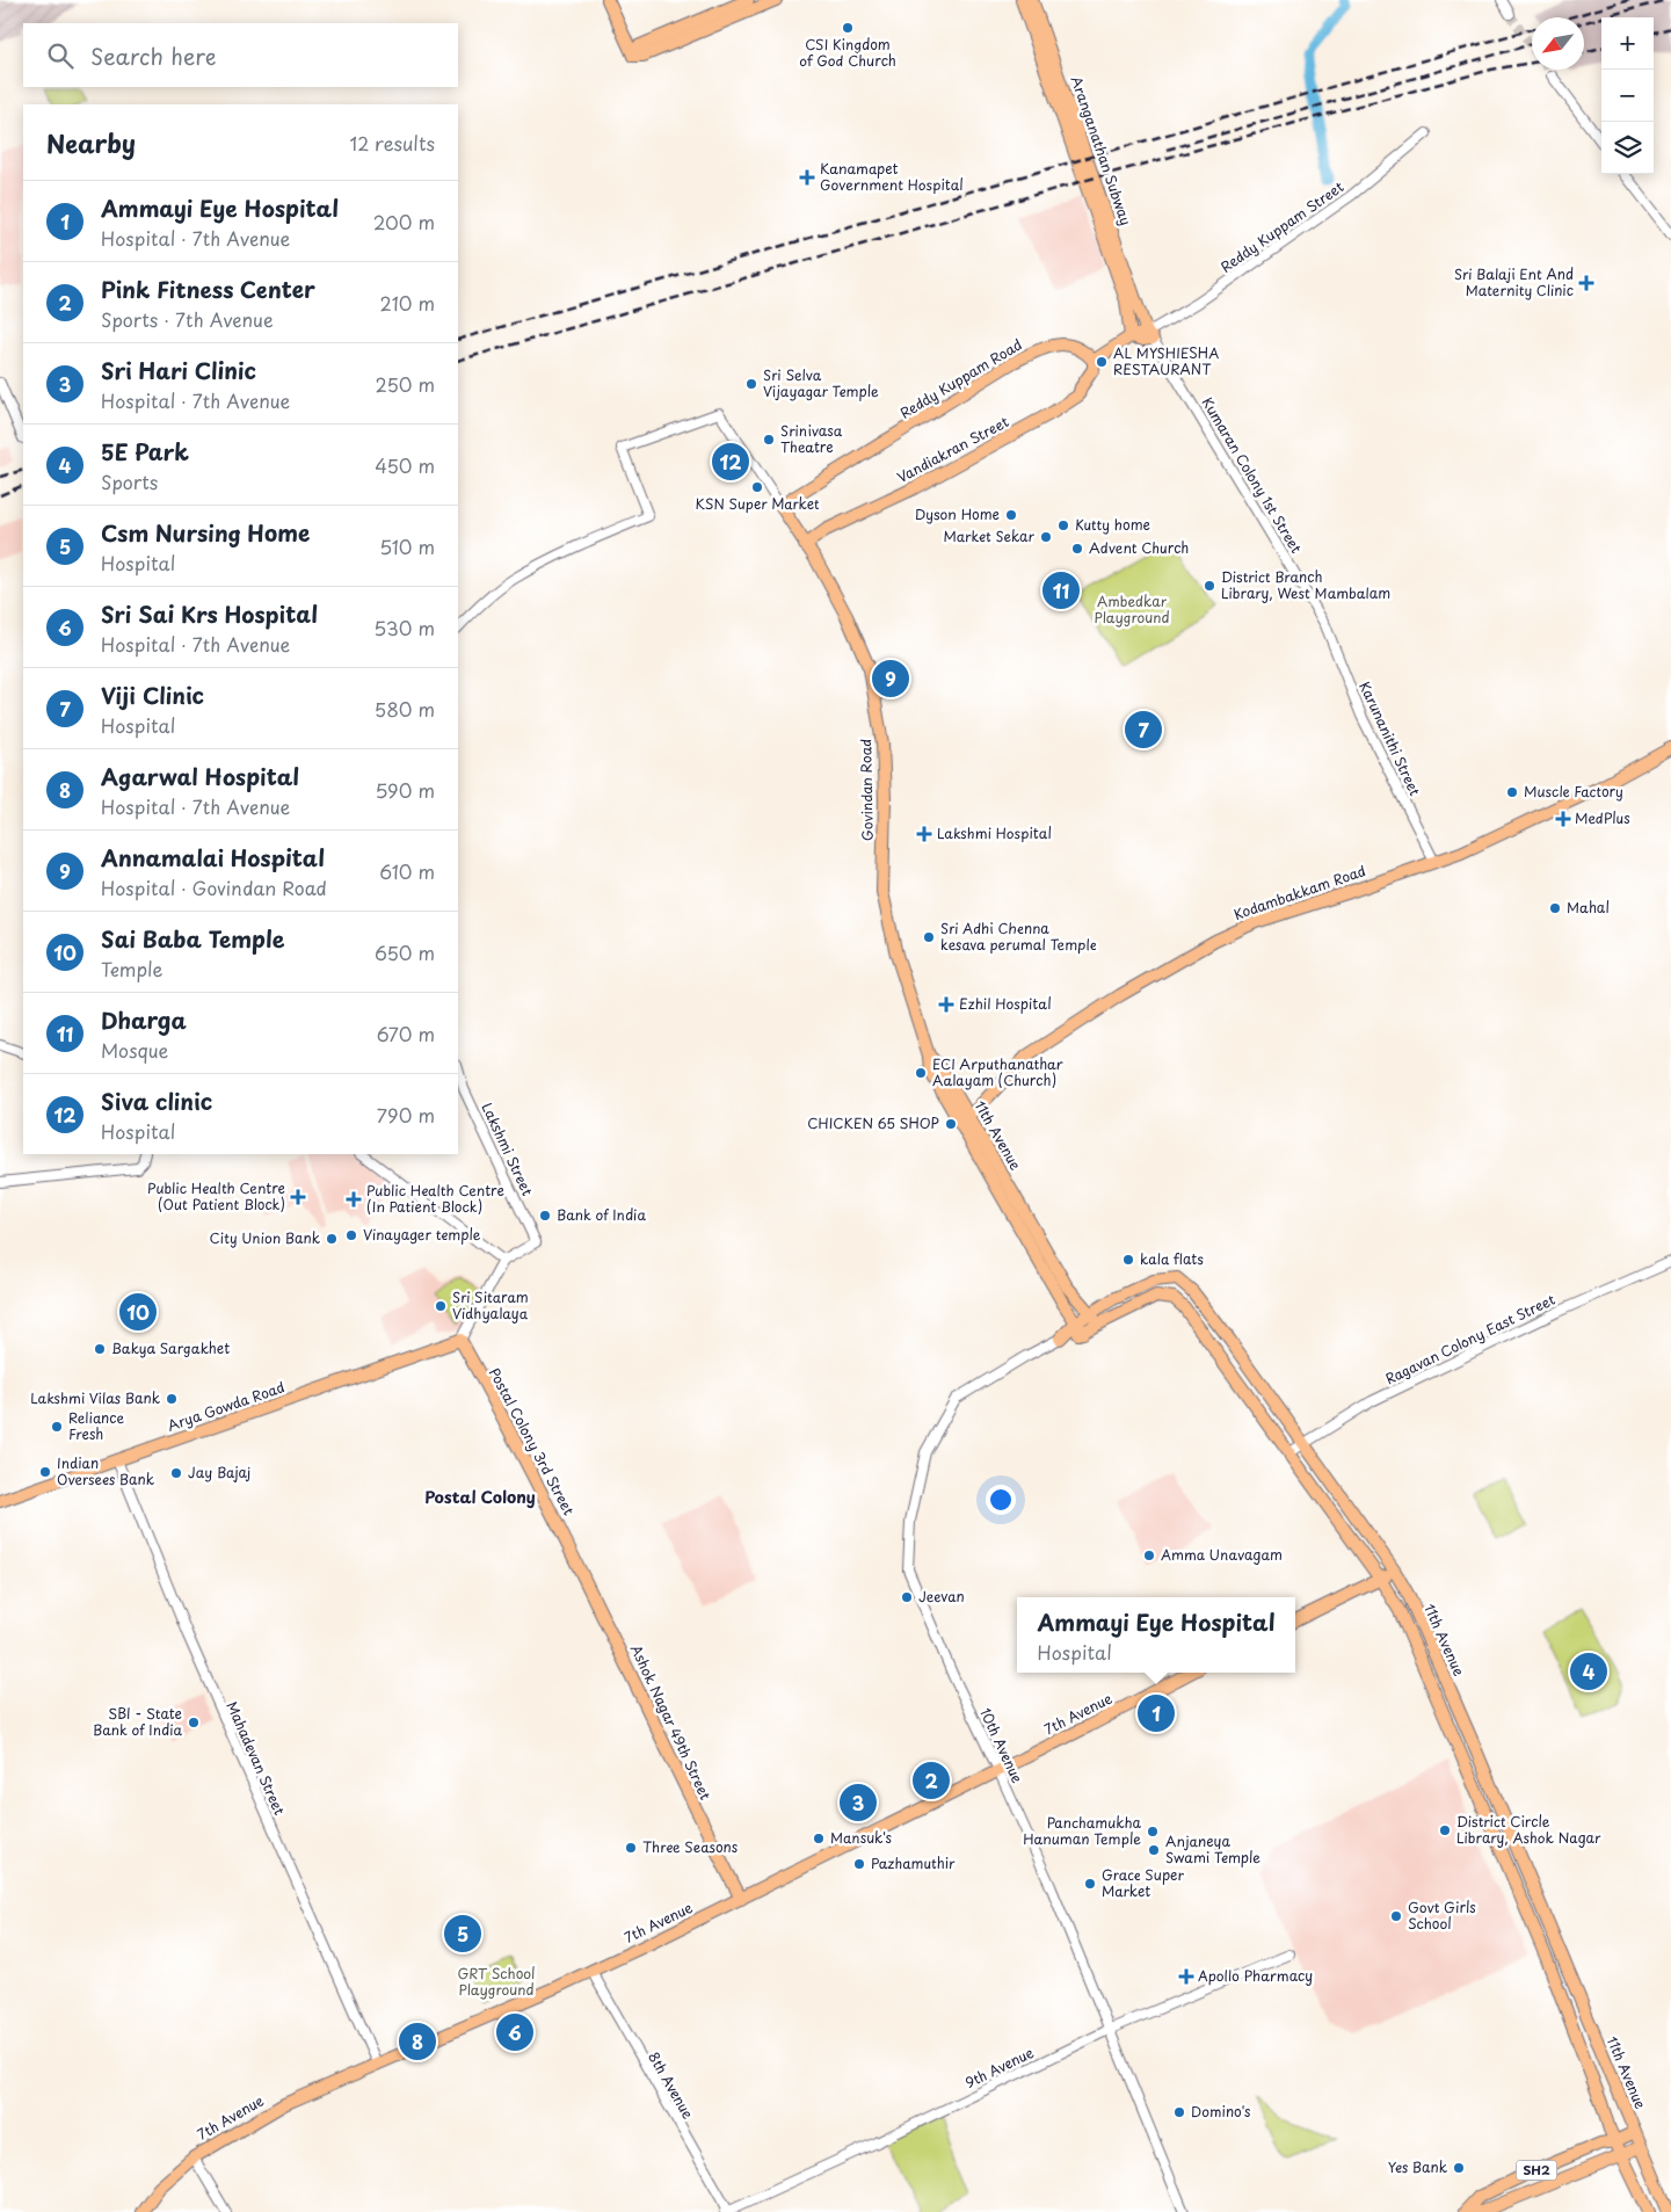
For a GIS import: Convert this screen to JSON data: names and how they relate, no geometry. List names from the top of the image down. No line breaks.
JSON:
{"streets":{"main road":["Aranganathan Subway","Reddy Kuppam Road","Vandiakran Street","Govindan Road","Kodambakkam Road","11th Avenue","Arya Gowda Road","Postal Colony 3rd Street","7th Avenue","Ashok Nagar 49th Street","SH2"],"street":["Reddy Kuppam Street","Kumaran Colony 1st Street","Karunanithi Street","Lakshmi Street","Ragavan Colony East Street","10th Avenue","Mahadevan Street","9th Avenue","8th Avenue"]},"crossings":[["Aranganathan Subway","Reddy Kuppam Street"],["Aranganathan Subway","Kumaran Colony 1st Street"],["Reddy Kuppam Street","Kumaran Colony 1st Street"],["Reddy Kuppam Road","Vandiakran Street"],["Reddy Kuppam Road","Govindan Road"],["Vandiakran Street","Govindan Road"],["Kumaran Colony 1st Street","Karunanithi Street"],["Karunanithi Street","Kodambakkam Road"],["Govindan Road","11th Avenue"],["Kodambakkam Road","11th Avenue"],["11th Avenue","Ragavan Colony East Street"],["11th Avenue","10th Avenue"],["11th Avenue","SH2"],["Arya Gowda Road","Postal Colony 3rd Street"],["Arya Gowda Road","Mahadevan Street"],["Postal Colony 3rd Street","Ashok Nagar 49th Street"],["7th Avenue","Ashok Nagar 49th Street"],["7th Avenue","10th Avenue"],["7th Avenue","Mahadevan Street"],["7th Avenue","8th Avenue"],["10th Avenue","9th Avenue"],["9th Avenue","8th Avenue"]],"districts":["Postal Colony"],"parks":["Ambedkar Playground","GRT School Playground"],"places":{"other":["CSI Kingdom of God Church","AL MYSHIESHA RESTAURANT","Sri Selva Vijayagar Temple","Srinivasa Theatre","KSN Super Market","Dyson Home","Kutty home","Market Sekar","Advent Church","District Branch Library, West Mambalam","Muscle Factory","Mahal","Sri Adhi Chenna kesava perumal Temple","ECI Arputhanathar Aalayam (Church)","CHICKEN 65 SHOP","Bank of India","Vinayager temple","City Union Bank","kala flats","Sri Sitaram Vidhyalaya","Bakya Sargakhet","Lakshmi Vilas Bank","Reliance Fresh","Indian Oversees Bank","Jay Bajaj","Amma Unavagam","Jeevan","SBI - State Bank of India","District Circle Library, Ashok Nagar","Panchamukha Hanuman Temple","Mansuk's","Three Seasons","Anjaneya Swami Temple","Pazhamuthir","Grace Super Market","Govt Girls School","Domino's","Yes Bank"],"health":["Kanamapet Government Hospital","Sri Balaji Ent And Maternity Clinic","MedPlus","Lakshmi Hospital","Ezhil Hospital","Public Health Centre (Out Patient Block)","Public Health Centre (In Patient Block)","Apollo Pharmacy"]},"north":"bottom left","page":{"map_buttons":["+","−"],"search":"Search here","heading":["Nearby","12 results"],"list":[{"mark":"1","name":"Ammayi Eye Hospital","note":"Hospital · 7th Avenue","value":"200 m"},{"mark":"2","name":"Pink Fitness Center","note":"Sports · 7th Avenue","value":"210 m"},{"mark":"3","name":"Sri Hari Clinic","note":"Hospital · 7th Avenue","value":"250 m"},{"mark":"4","name":"5E Park","note":"Sports","value":"450 m"},{"mark":"5","name":"Csm Nursing Home","note":"Hospital","value":"510 m"},{"mark":"6","name":"Sri Sai Krs Hospital","note":"Hospital · 7th Avenue","value":"530 m"},{"mark":"7","name":"Viji Clinic","note":"Hospital","value":"580 m"},{"mark":"8","name":"Agarwal Hospital","note":"Hospital · 7th Avenue","value":"590 m"},{"mark":"9","name":"Annamalai Hospital","note":"Hospital · Govindan Road","value":"610 m"},{"mark":"10","name":"Sai Baba Temple","note":"Temple","value":"650 m"},{"mark":"11","name":"Dharga","note":"Mosque","value":"670 m"},{"mark":"12","name":"Siva clinic","note":"Hospital","value":"790 m"}],"pins":["12","11","9","7","10","4","1","2","3","5","6","8"],"popup":["Ammayi Eye Hospital","Hospital"]}}
